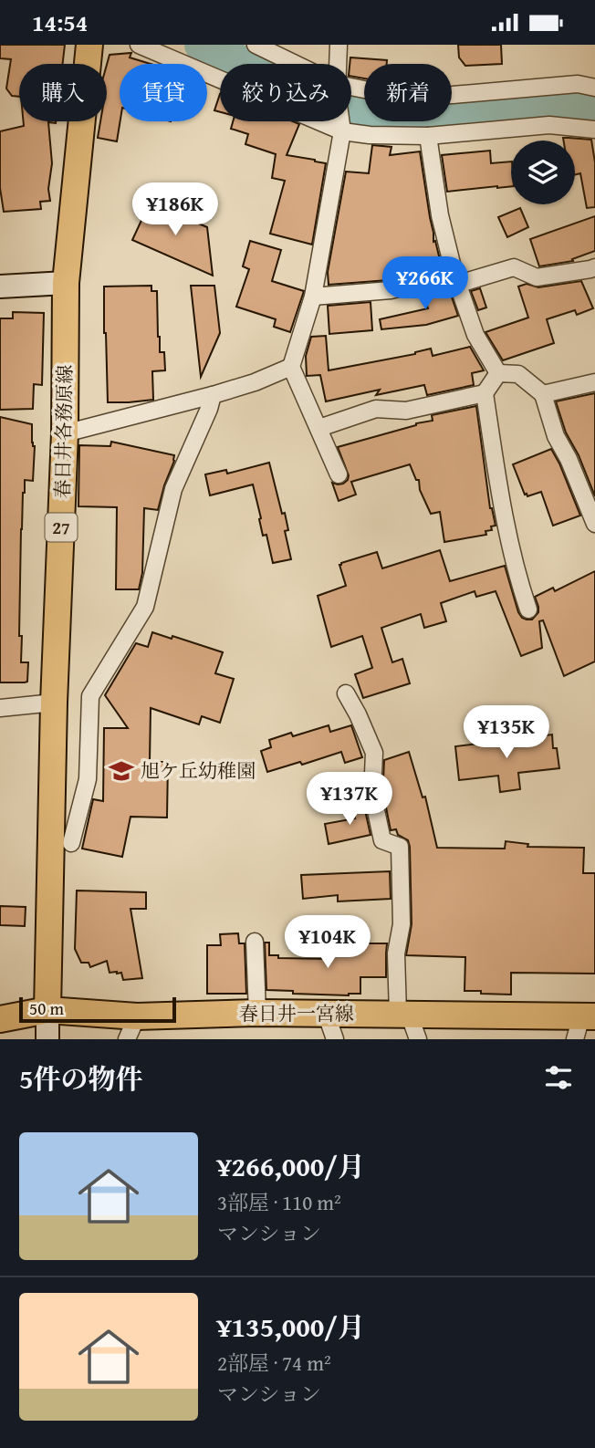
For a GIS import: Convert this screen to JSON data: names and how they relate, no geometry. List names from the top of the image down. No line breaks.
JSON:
{"streets":{"main road":["春日井各務原線","27","春日井一宮線"]},"crossings":[["春日井各務原線","春日井一宮線"]],"places":{"school or university":["旭ケ丘幼稚園"]},"scale_bar":"50 m","page":{"status":"14:54","chip":["購入","賃貸","絞り込み","新着"],"price":["¥186K","¥266K","¥135K","¥137K","¥104K"],"scale":"50 m","heading":"5件の物件","list":[{"name":"¥266,000/月","note":"3部屋 · 110 m² · マンション"},{"name":"¥135,000/月","note":"2部屋 · 74 m² · マンション"}]}}
